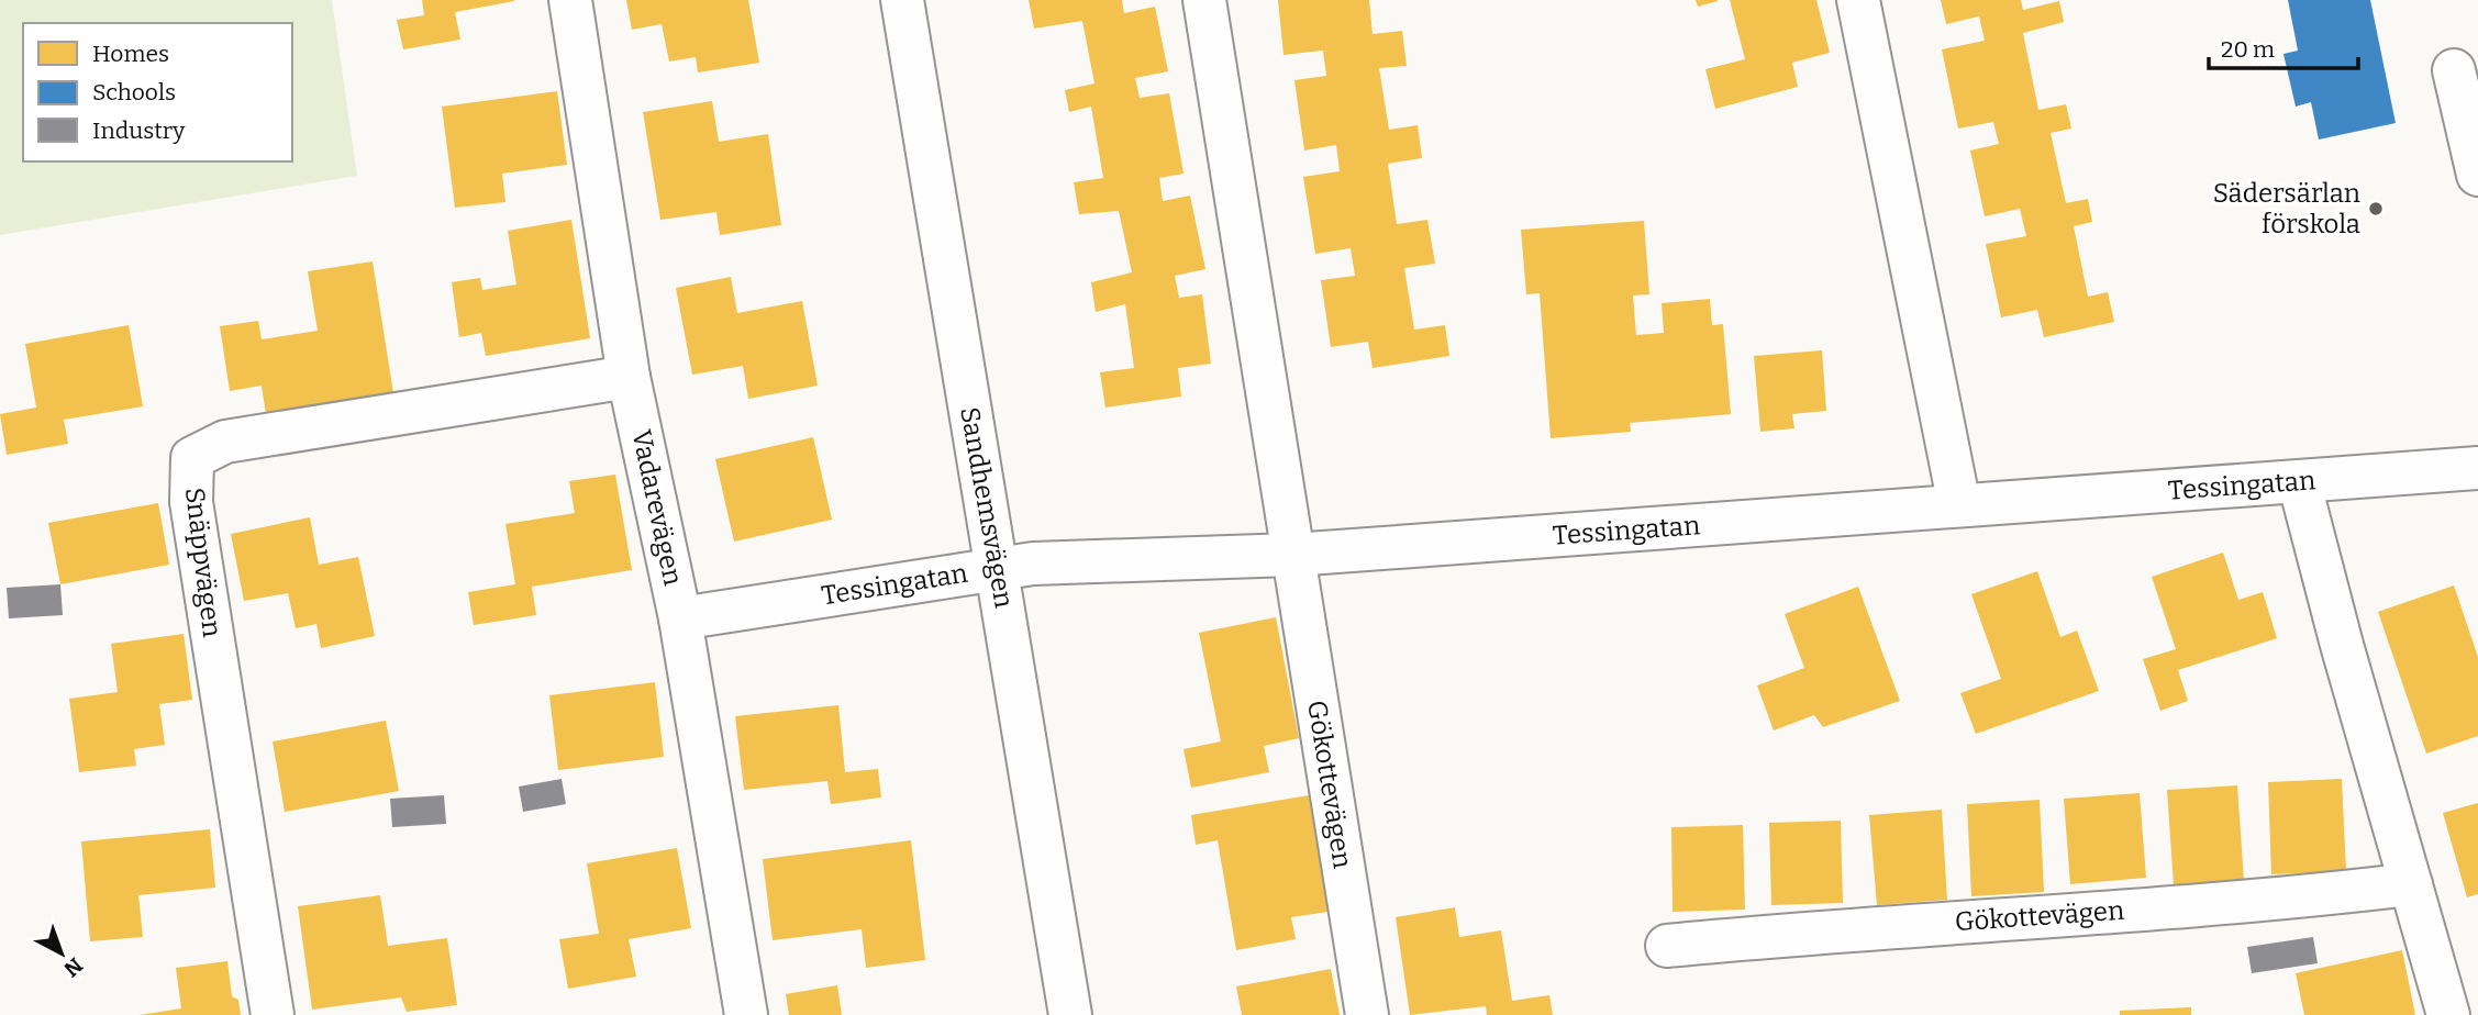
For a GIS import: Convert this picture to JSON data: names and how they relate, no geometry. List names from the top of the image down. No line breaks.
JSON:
{"streets":{"street":["Tessingatan","Vadarevägen","Sandhemsvägen","Snäppvägen","Gökottevägen"]},"crossings":[["Tessingatan","Vadarevägen"],["Tessingatan","Sandhemsvägen"],["Tessingatan","Gökottevägen"],["Vadarevägen","Snäppvägen"]],"places":["Sädersärlan förskola"],"legend":["Homes","Schools","Industry"],"scale_bar":"20 m","north":"bottom right"}
